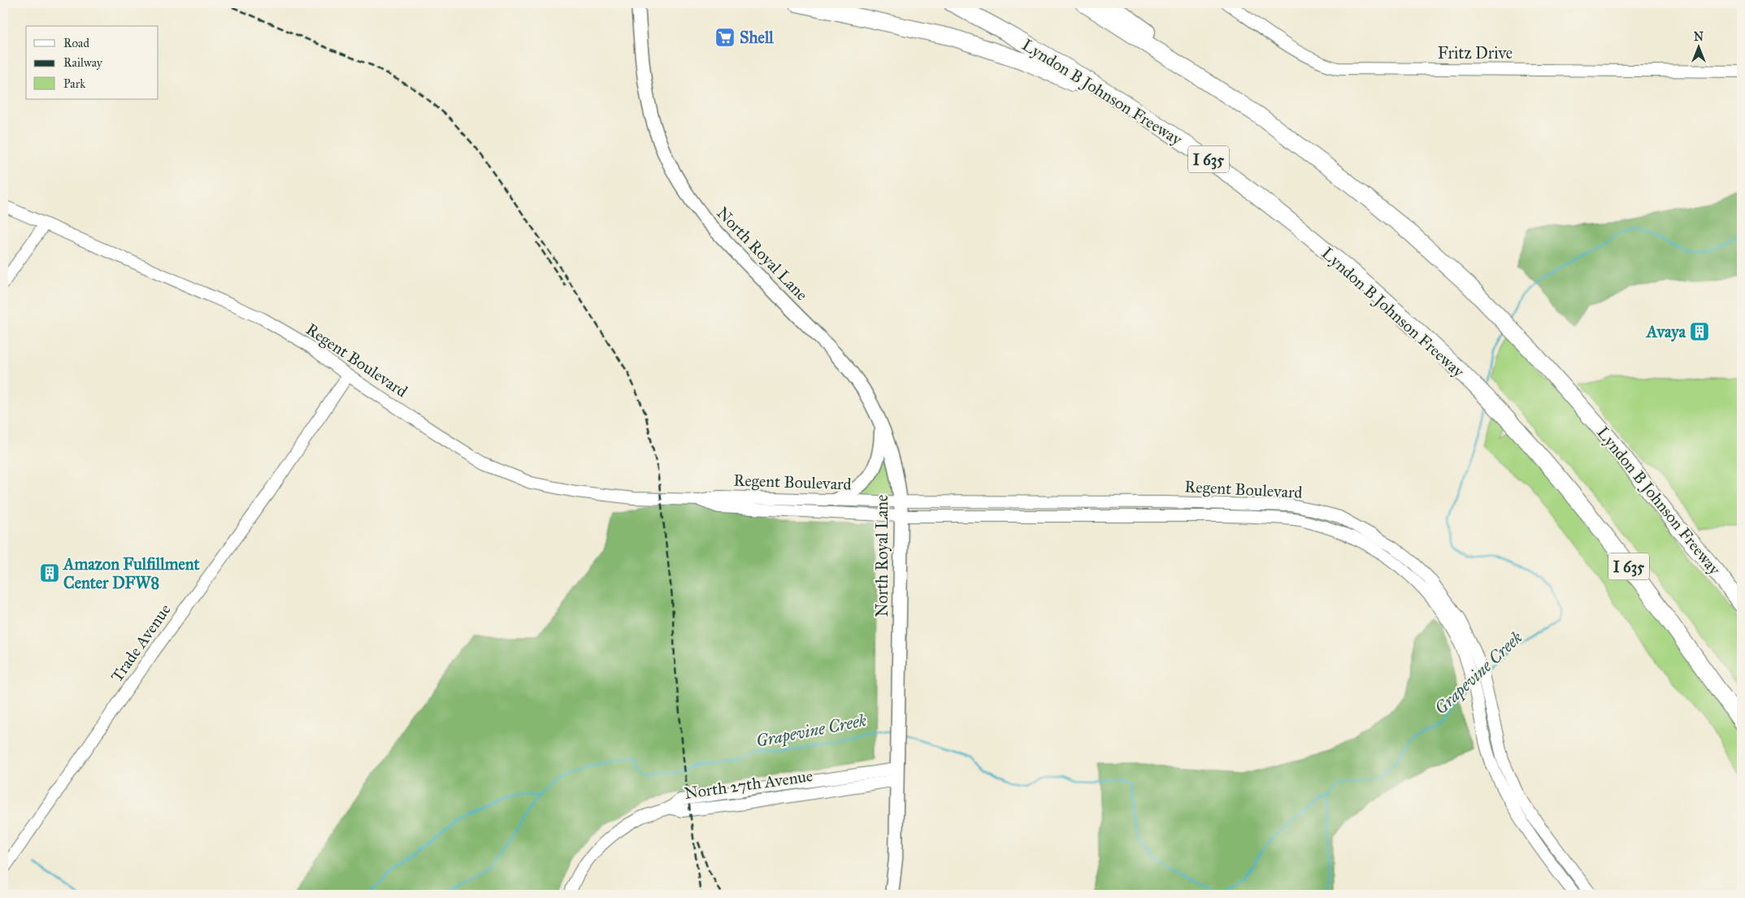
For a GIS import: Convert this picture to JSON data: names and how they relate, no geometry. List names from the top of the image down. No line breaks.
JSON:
{"streets":{"highway":["Lyndon B Johnson Freeway","I 635"],"main road":["North Royal Lane"],"street":["Fritz Drive","Regent Boulevard","Trade Avenue","North 27th Avenue"]},"crossings":[["North Royal Lane","Regent Boulevard"],["North Royal Lane","North 27th Avenue"],["Regent Boulevard","Trade Avenue"]],"water":["Grapevine Creek"],"places":{"supermarket":["Shell"],"building":["Avaya","Amazon Fulfillment Center DFW8"]},"legend":["Road","Railway","Park"],"north":"top"}
